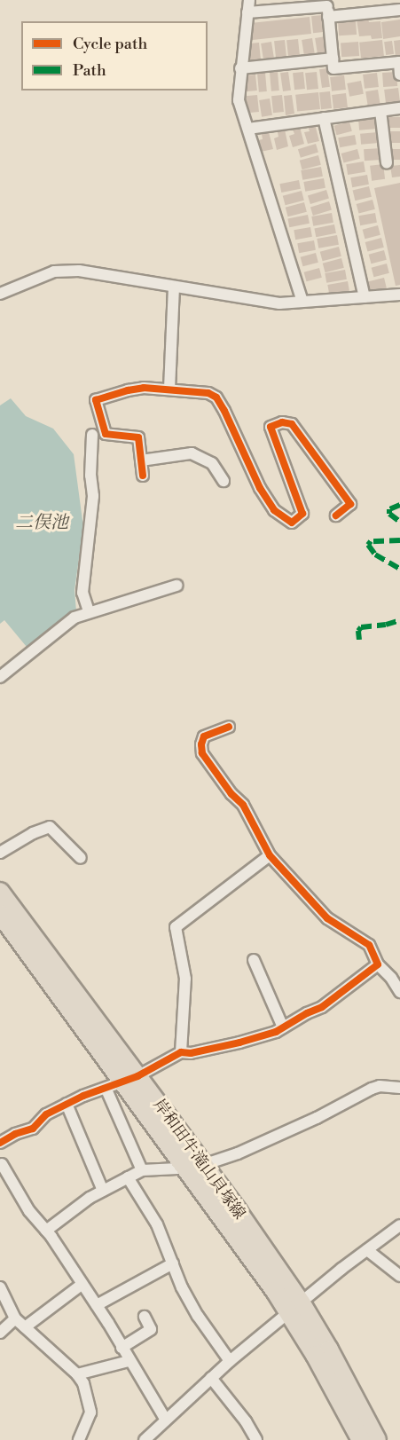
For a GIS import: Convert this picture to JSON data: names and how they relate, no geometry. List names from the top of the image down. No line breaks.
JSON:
{"streets":{"main road":["岸和田牛滝山貝塚線"]},"water":["二俣池"],"legend":["Cycle path","Path"]}
